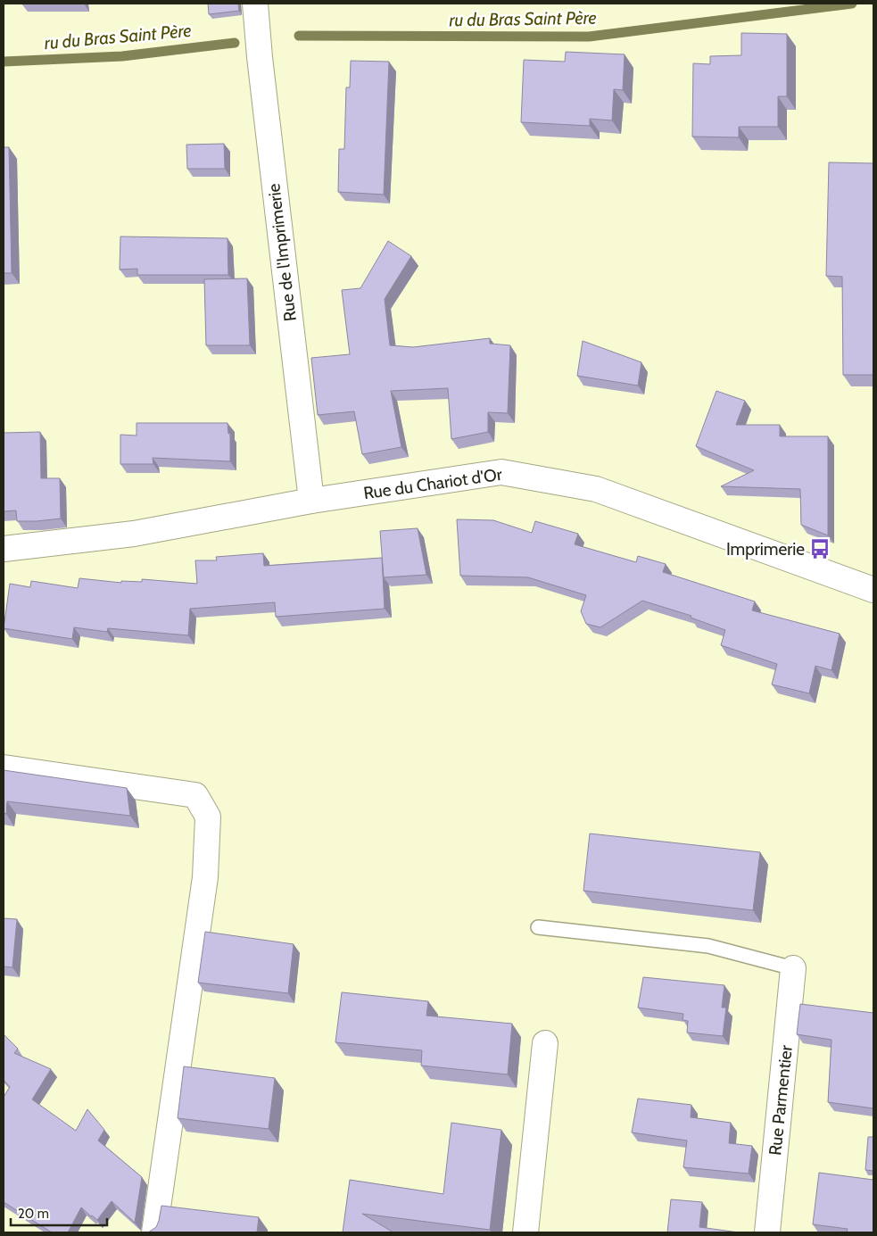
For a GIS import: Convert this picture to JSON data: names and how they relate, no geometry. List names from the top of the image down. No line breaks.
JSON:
{"streets":{"street":["Rue de l'Imprimerie","Rue du Chariot d'Or","Rue Parmentier"]},"crossings":[["Rue de l'Imprimerie","Rue du Chariot d'Or"]],"water":["ru du Bras Saint Père"],"places":{"bus stop":["Imprimerie"]},"scale_bar":"20 m"}
